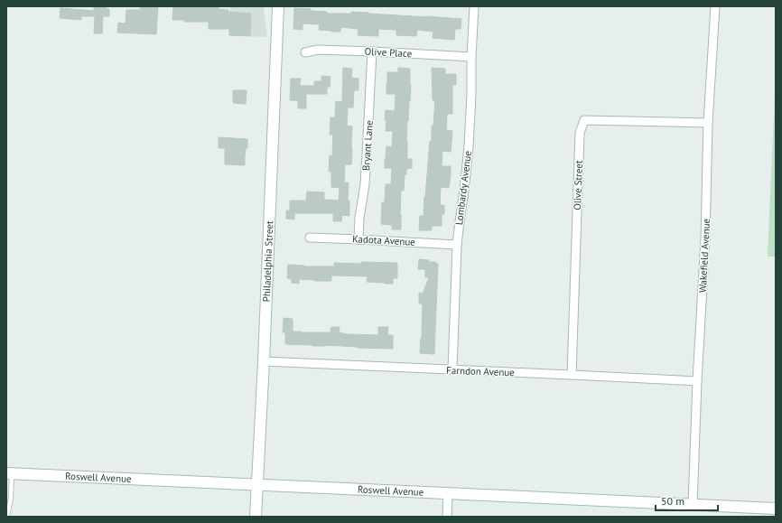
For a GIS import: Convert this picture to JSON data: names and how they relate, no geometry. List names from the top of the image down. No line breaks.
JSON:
{"streets":{"street":["Olive Place","Bryant Lane","Olive Street","Lombardy Avenue","Kadota Avenue","Wakefield Avenue","Philadelphia Street","Farndon Avenue","Roswell Avenue"]},"crossings":[["Olive Place","Bryant Lane"],["Olive Place","Lombardy Avenue"],["Bryant Lane","Kadota Avenue"],["Olive Street","Wakefield Avenue"],["Olive Street","Farndon Avenue"],["Lombardy Avenue","Kadota Avenue"],["Lombardy Avenue","Farndon Avenue"],["Wakefield Avenue","Farndon Avenue"],["Wakefield Avenue","Roswell Avenue"],["Philadelphia Street","Farndon Avenue"],["Philadelphia Street","Roswell Avenue"]],"scale_bar":"50 m"}
